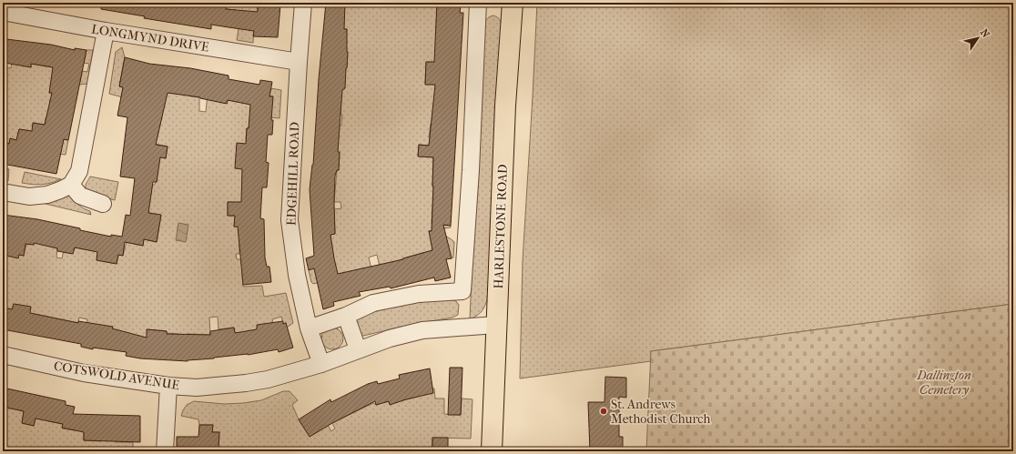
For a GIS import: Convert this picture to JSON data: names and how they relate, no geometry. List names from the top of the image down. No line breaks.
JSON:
{"streets":{"main road":["HARLESTONE ROAD"],"street":["LONGMYND DRIVE","EDGEHILL ROAD","COTSWOLD AVENUE"]},"crossings":[["LONGMYND DRIVE","EDGEHILL ROAD"],["EDGEHILL ROAD","COTSWOLD AVENUE"],["HARLESTONE ROAD","COTSWOLD AVENUE"]],"parks":["Dallington Cemetery"],"places":["St. Andrews Methodist Church"],"north":"top right"}
